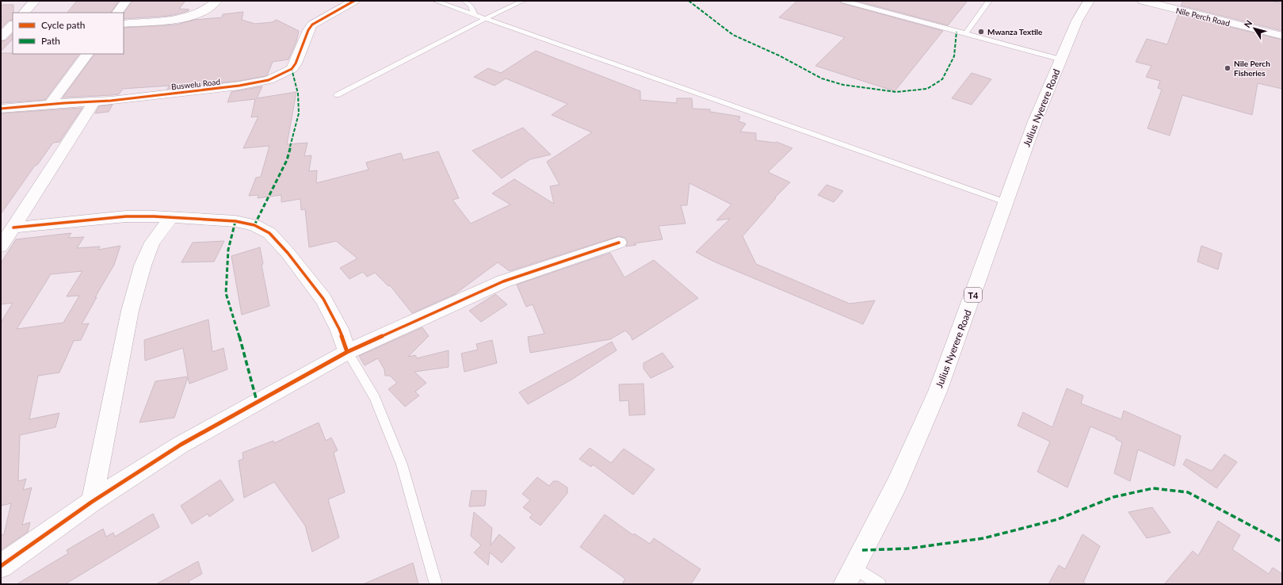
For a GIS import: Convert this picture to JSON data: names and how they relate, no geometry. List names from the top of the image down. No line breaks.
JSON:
{"streets":{"main road":["Nile Perch Road","Buswelu Road","Julius Nyerere Road","T4"]},"places":["Mwanza Textile","Nile Perch Fisheries"],"legend":["Cycle path","Path"],"north":"top left"}
